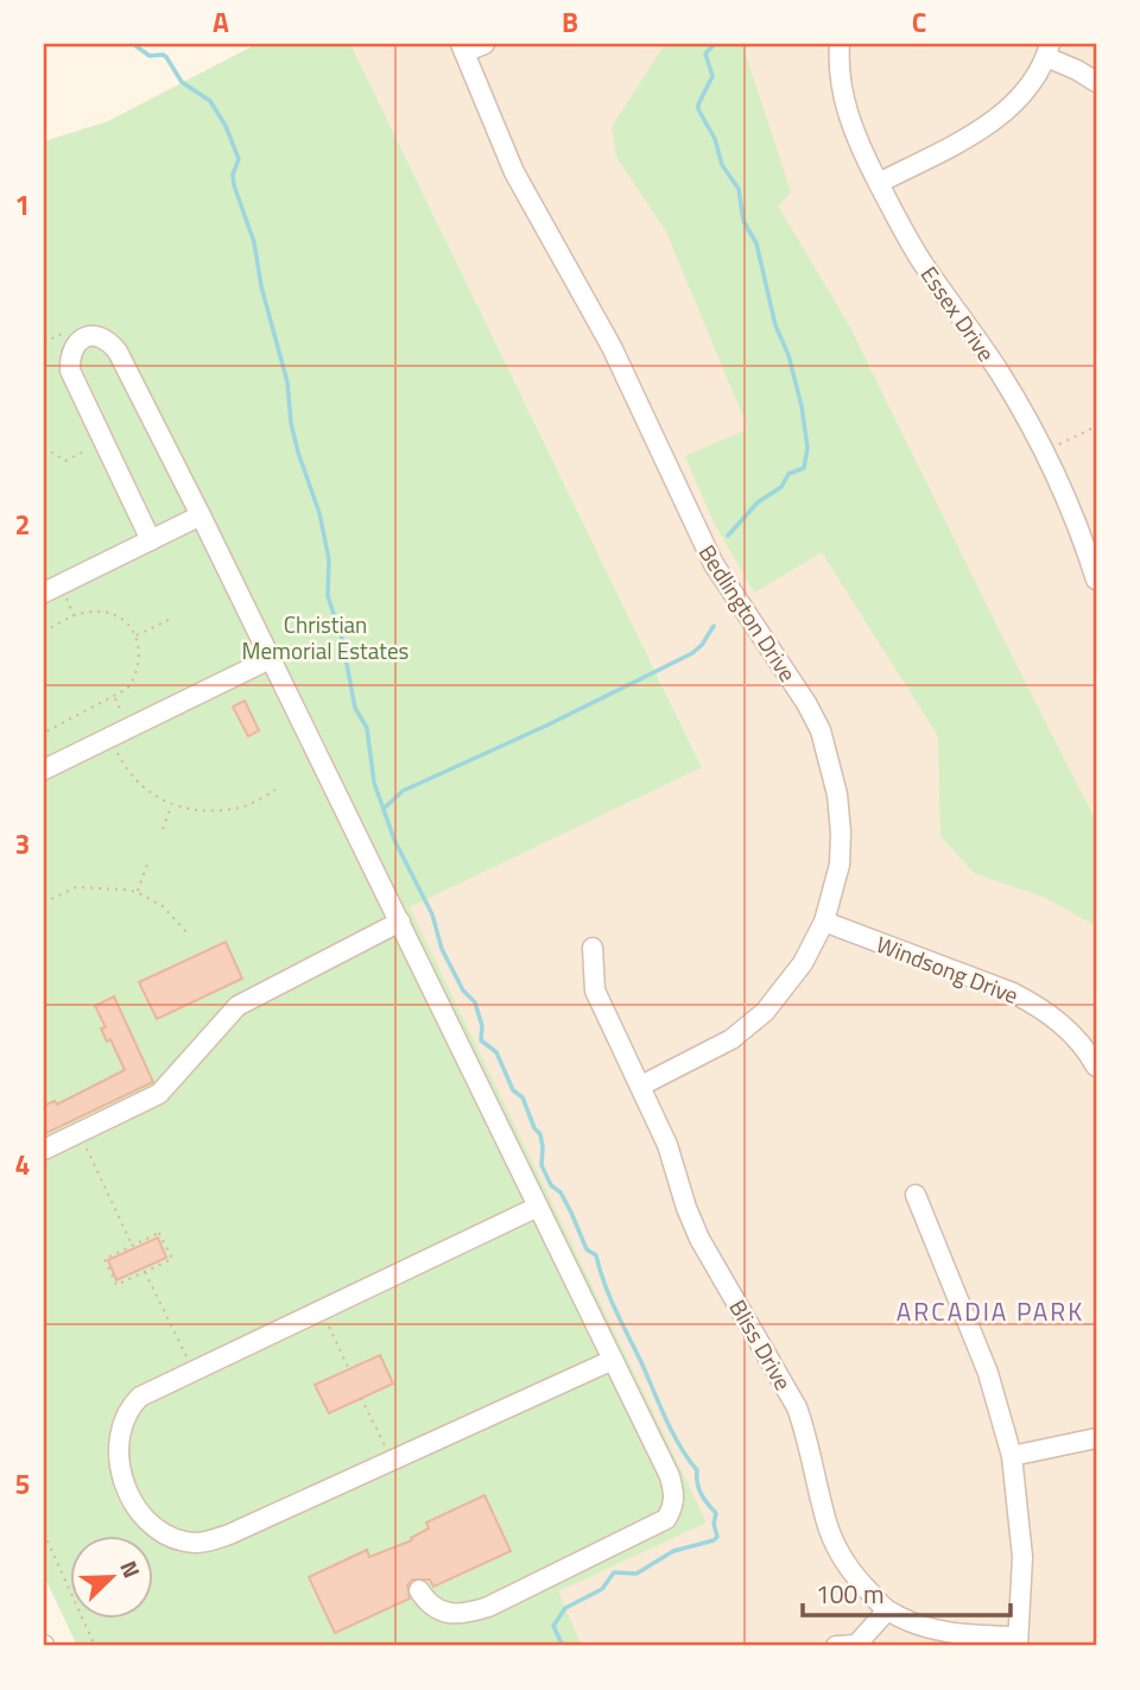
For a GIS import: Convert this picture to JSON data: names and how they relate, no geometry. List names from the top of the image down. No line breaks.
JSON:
{"streets":{"street":["Essex Drive","Bedlington Drive","Windsong Drive","Bliss Drive"]},"crossings":[["Bedlington Drive","Windsong Drive"],["Bedlington Drive","Bliss Drive"]],"districts":["ARCADIA PARK"],"parks":["Christian Memorial Estates"],"scale_bar":"100 m","north":"top right","grid":{"columns":["A","B","C"],"rows":["1","2","3","4","5"]}}
